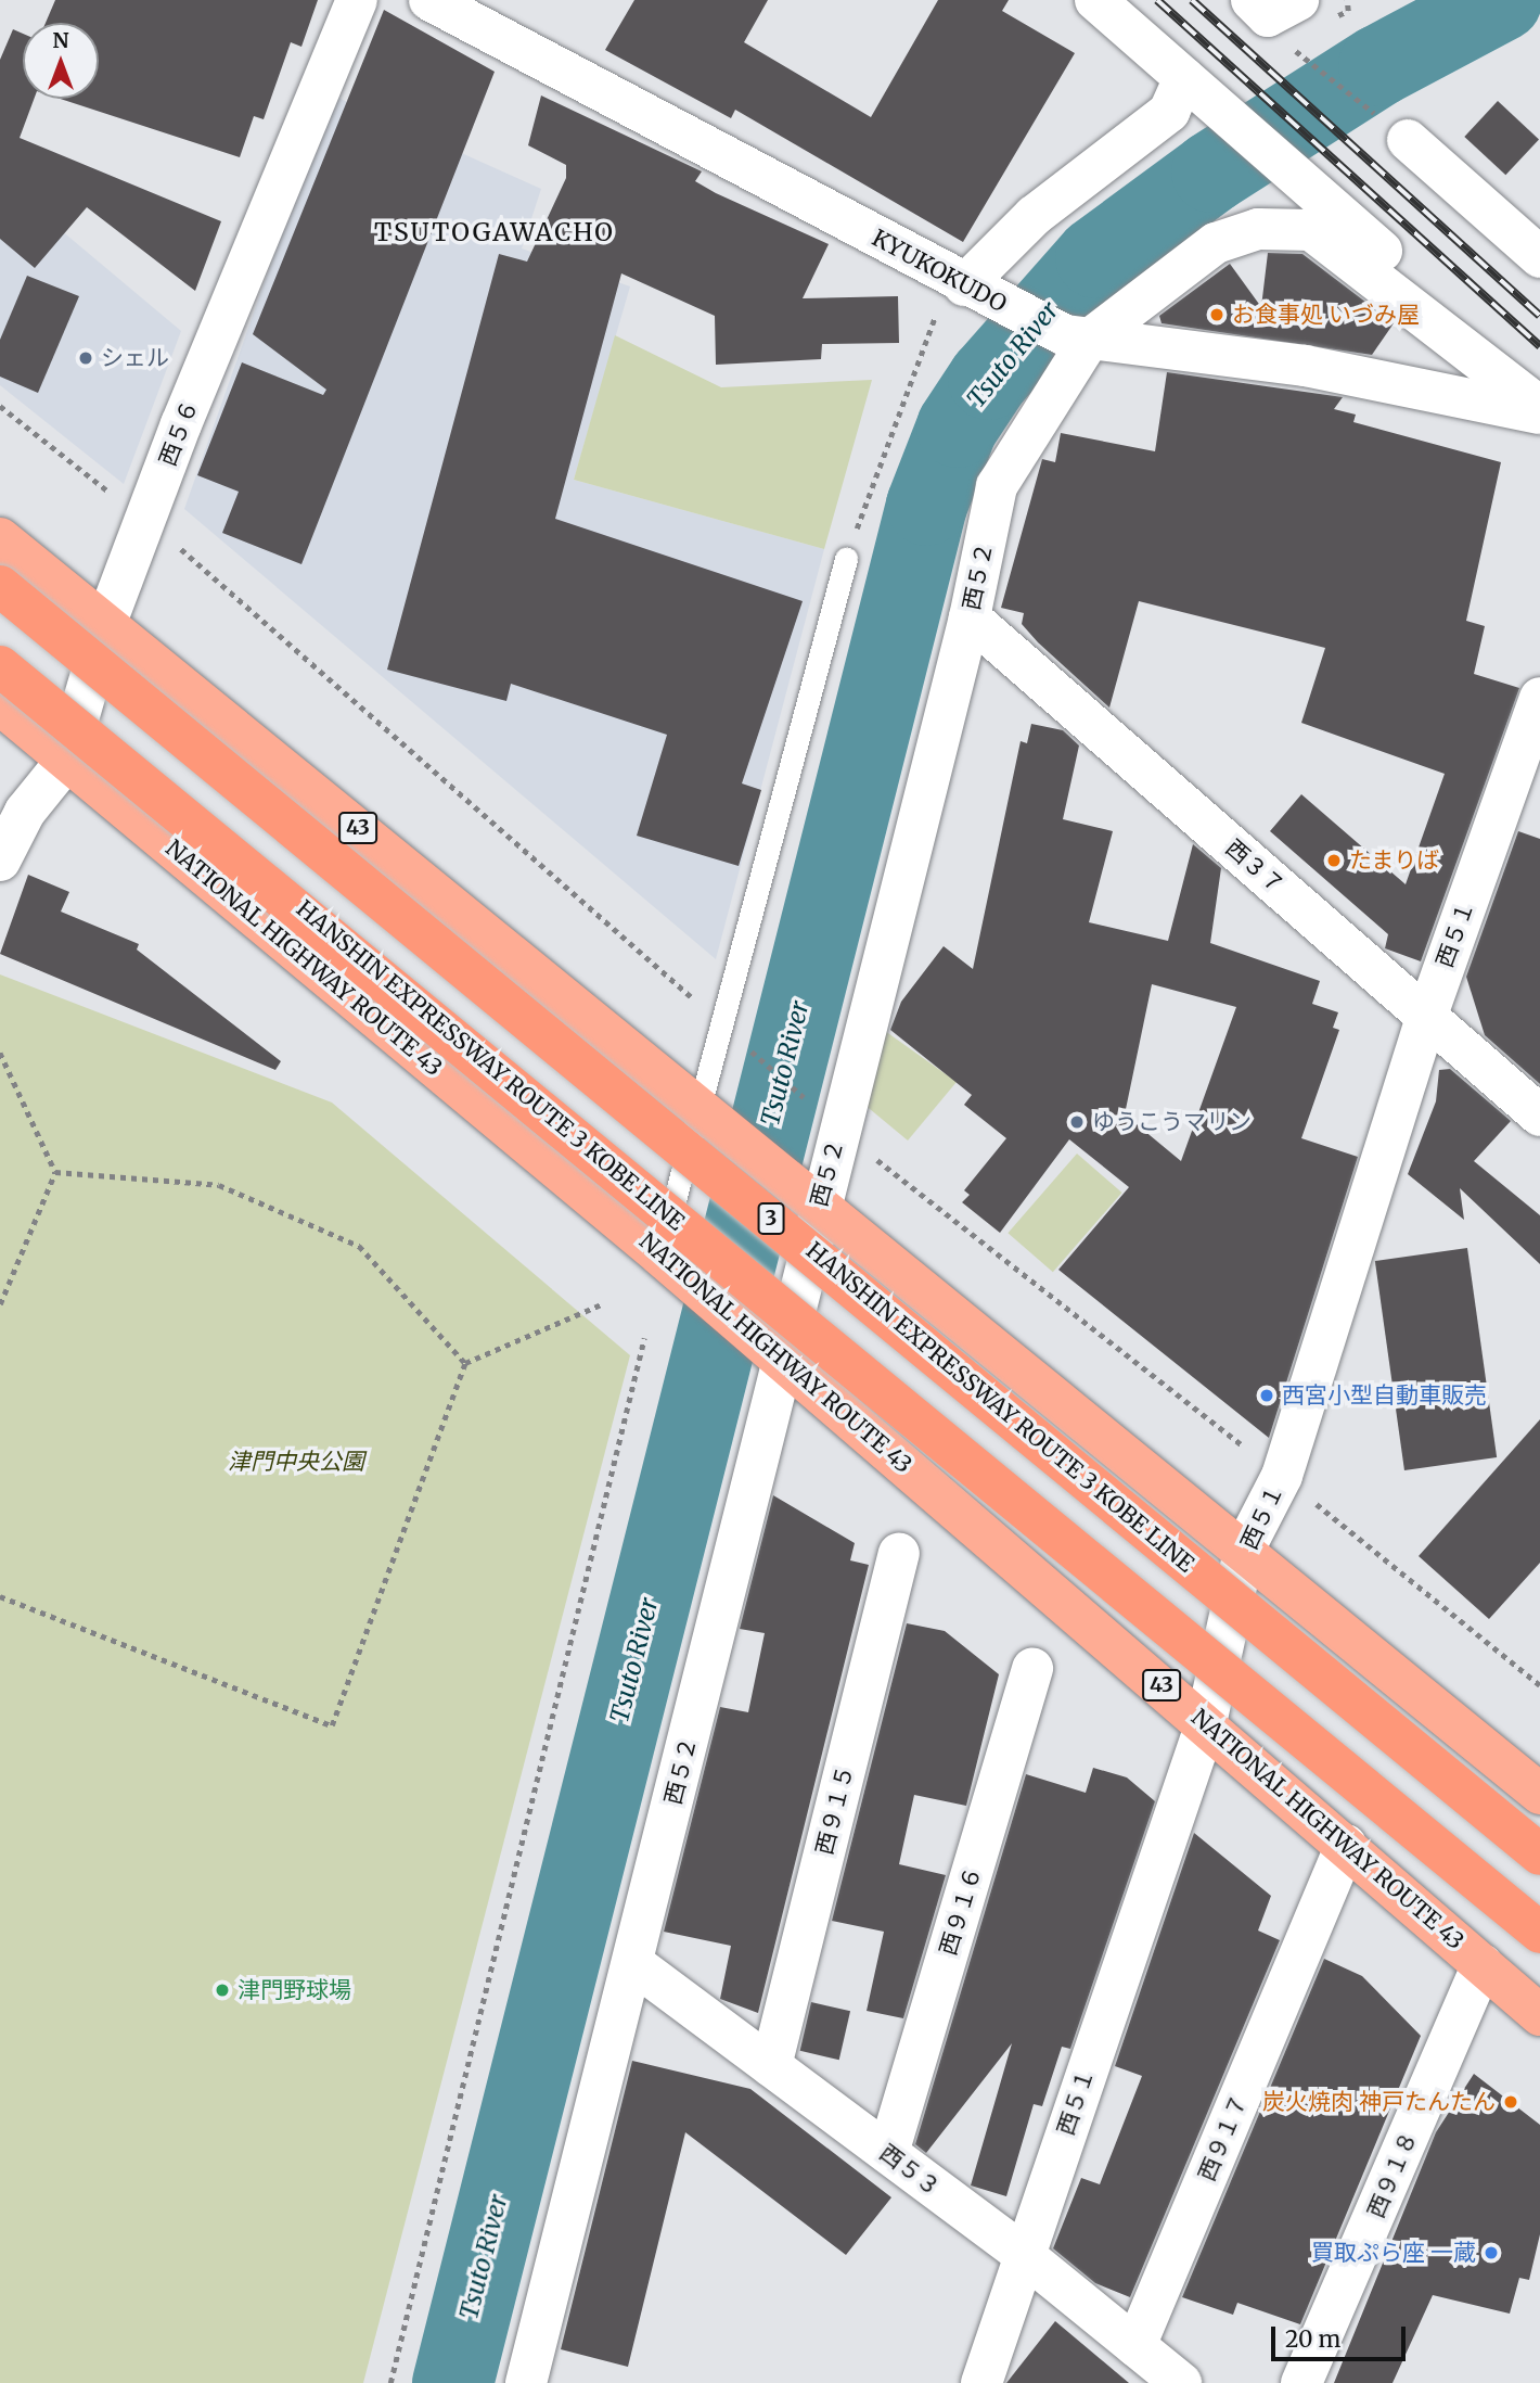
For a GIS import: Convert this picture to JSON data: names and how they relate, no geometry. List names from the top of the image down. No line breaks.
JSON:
{"streets":{"highway":["43","NATIONAL HIGHWAY ROUTE 43","HANSHIN EXPRESSWAY ROUTE 3 KOBE LINE","3"],"street":["KYUKOKUDO","西５６","西５２","西３７","西５１","西９１５","西９１６","西９１７","西５３","西９１８"]},"crossings":[["KYUKOKUDO","西５２"],["西５６","43"],["西５６","NATIONAL HIGHWAY ROUTE 43"],["西５２","43"],["西５２","西３７"],["西５２","NATIONAL HIGHWAY ROUTE 43"],["西５２","西５３"],["43","西５１"],["西３７","西５１"],["西５１","NATIONAL HIGHWAY ROUTE 43"],["西５１","西５３"],["NATIONAL HIGHWAY ROUTE 43","西９１７"],["NATIONAL HIGHWAY ROUTE 43","西９１８"],["西９１５","西５３"],["西９１６","西５３"],["西９１７","西５３"]],"districts":["TSUTOGAWACHO"],"water":["Tsuto River"],"parks":["津門中央公園"],"places":["お食事処 いづみ屋","シェル","たまりば","ゆうこうマリン","西宮小型自動車販売","津門野球場","炭火焼肉 神戸たんたん","買取ぷら座 一蔵"],"scale_bar":"20 m","north":"top"}
